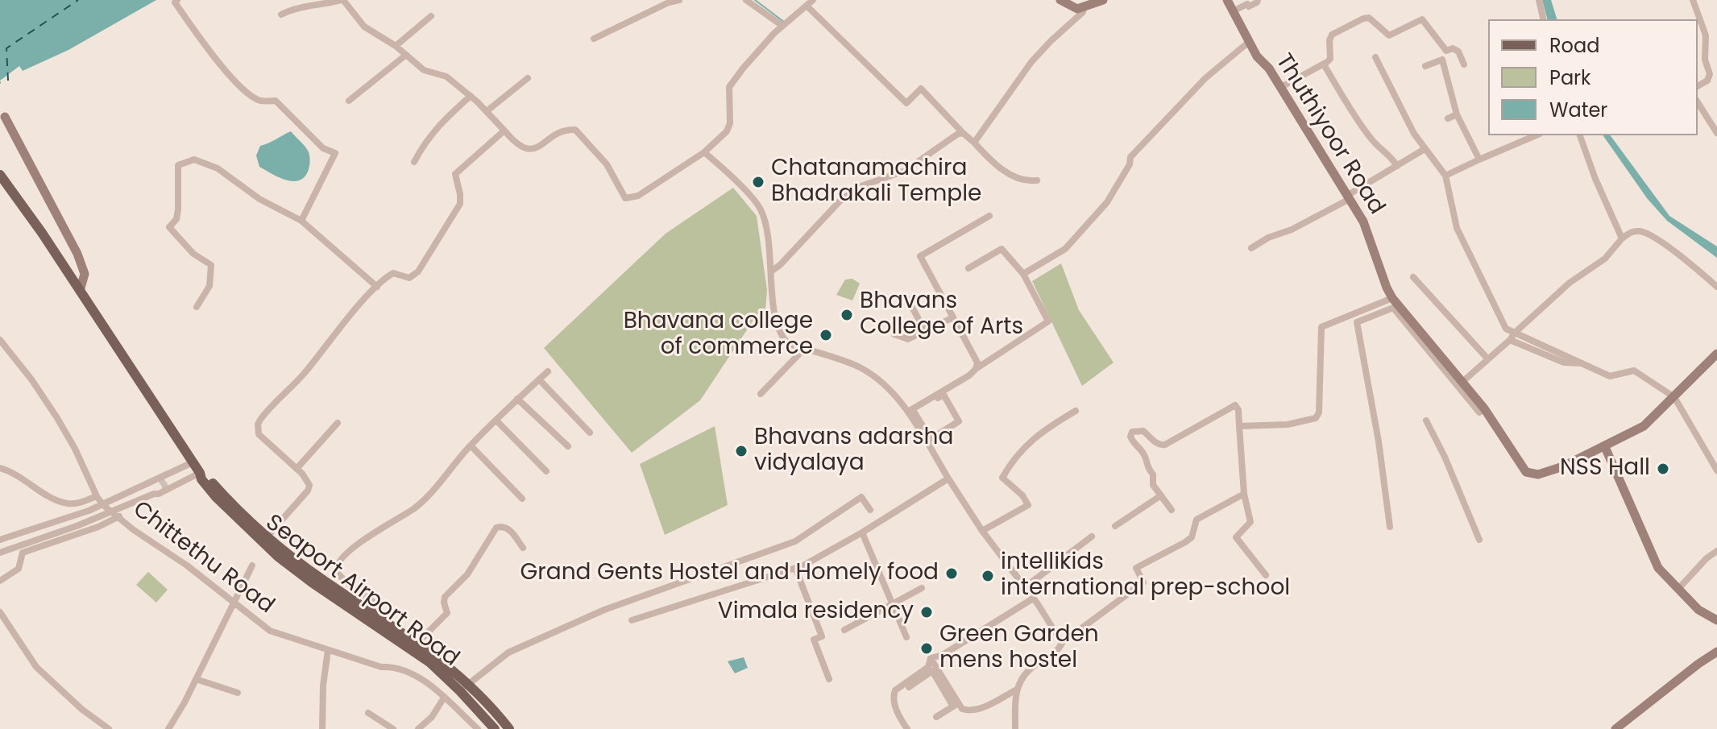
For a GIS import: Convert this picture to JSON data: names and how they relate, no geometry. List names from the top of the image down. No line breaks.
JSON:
{"streets":{"main road":["Thuthiyoor Road","Seaport Airport Road"],"street":["Chittethu Road"]},"places":["Chatanamachira Bhadrakali Temple","Bhavans College of Arts","Bhavana college of commerce","Bhavans adarsha vidyalaya","NSS Hall","Grand Gents Hostel and Homely food","intellikids international prep-school","Vimala residency","Green Garden mens hostel"],"legend":["Road","Park","Water"]}
